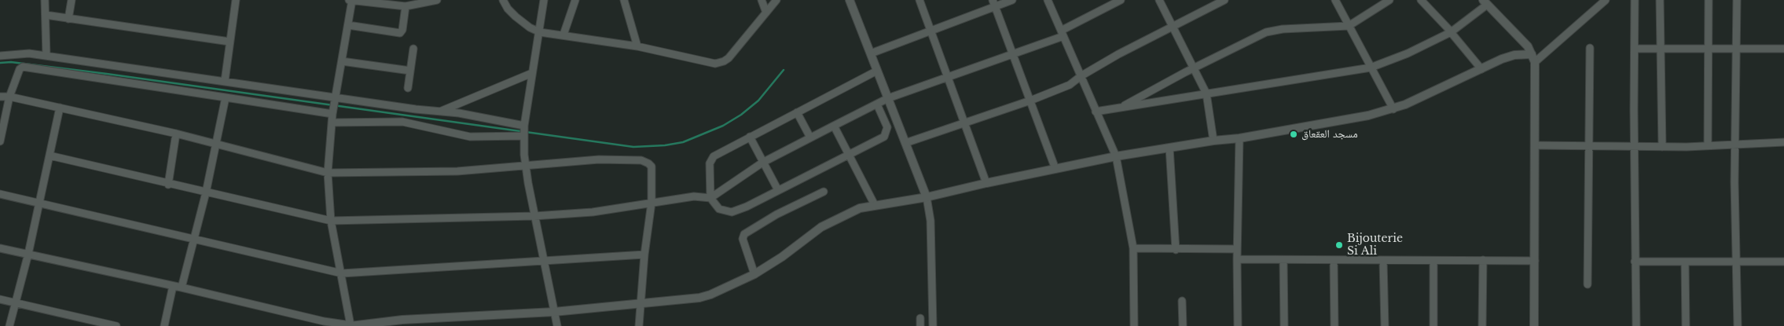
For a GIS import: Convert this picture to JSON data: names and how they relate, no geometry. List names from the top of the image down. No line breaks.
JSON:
{"places":["مسجد العقعاق","Bijouterie Si Ali"]}
